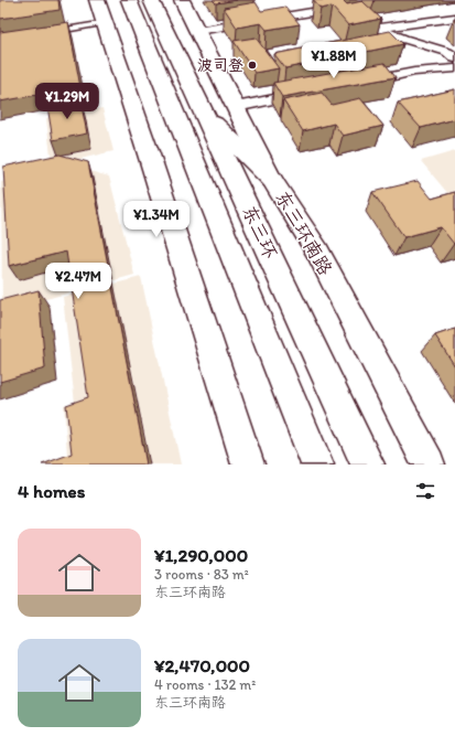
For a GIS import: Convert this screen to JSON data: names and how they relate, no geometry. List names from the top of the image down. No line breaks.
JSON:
{"streets":{"main road":["东三环","东三环南路"]},"places":["波司登"],"page":{"price":["¥1.88M","¥1.29M","¥1.34M","¥2.47M"],"heading":"4 homes","list":[{"name":"¥1,290,000","note":"3 rooms · 83 m² · 东三环南路"},{"name":"¥2,470,000","note":"4 rooms · 132 m² · 东三环南路"}]}}
